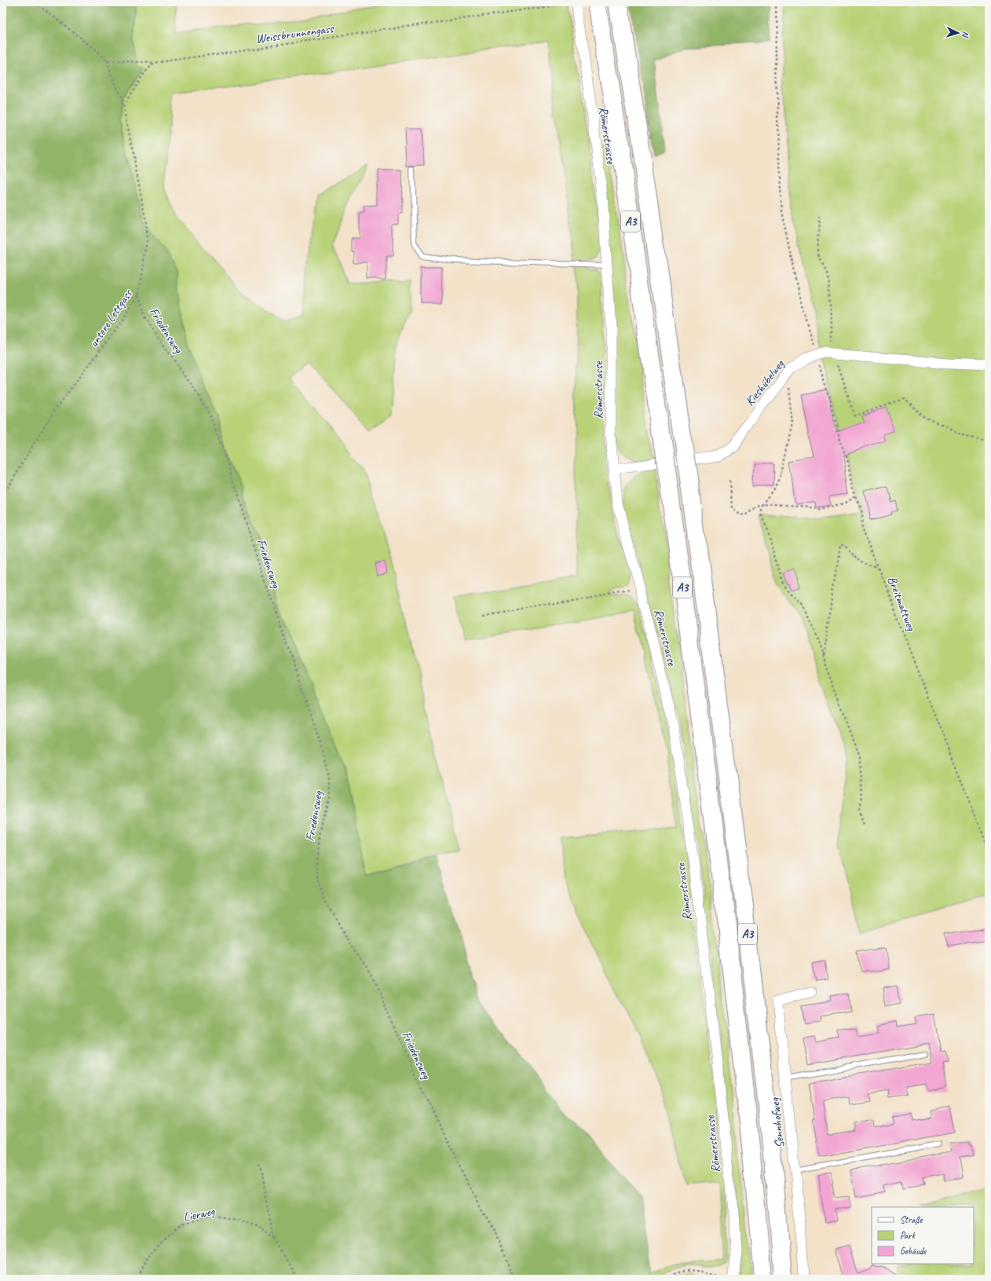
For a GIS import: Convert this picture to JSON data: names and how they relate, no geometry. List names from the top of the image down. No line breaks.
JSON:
{"streets":{"highway":["A3"],"street":["Römerstrasse","Kieshübelweg","Sennhofweg"],"path":["Weissbrunnengass","untere Lettgass","Friedensweg","Breitmattweg","Lierweg"]},"crossings":[["Weissbrunnengass","Römerstrasse"],["Weissbrunnengass","untere Lettgass"],["Römerstrasse","Kieshübelweg"],["untere Lettgass","Friedensweg"],["Kieshübelweg","Breitmattweg"]],"legend":["Straße","Park","Gebäude"],"north":"right"}
